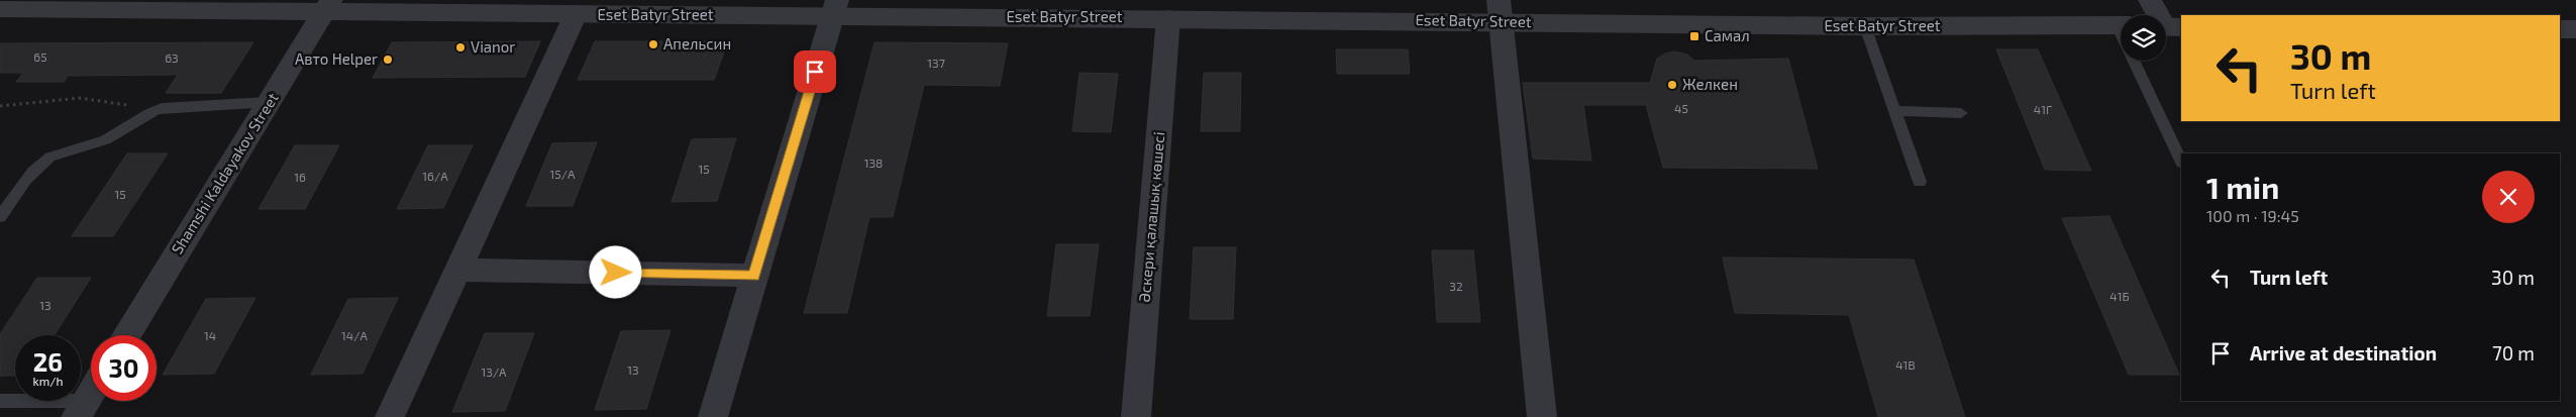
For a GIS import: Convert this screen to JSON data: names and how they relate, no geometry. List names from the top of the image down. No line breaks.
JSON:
{"streets":{"street":["Eset Batyr Street","Shamshi Kaldayakov Street","Әскери қалашық көшесі"]},"crossings":[["Eset Batyr Street","Shamshi Kaldayakov Street"],["Eset Batyr Street","Әскери қалашық көшесі"]],"places":{"transit":["Самал"],"other":["Апельсин","Vianor","Авто Helper","Желкен"]},"house_numbers":["65","63","137","45","41Г","138","15","15/А","16/А","16","15","32","41Б","13","14","14/А","41В","13","13/А"],"page":{"turn":["30 m","Turn left"],"heading":["1 min","100 m · 19:45"],"list":[{"name":"Turn left","value":"30 m"},{"name":"Arrive at destination","value":"70 m"}],"speed":"26 km/h","limit":"30"}}
